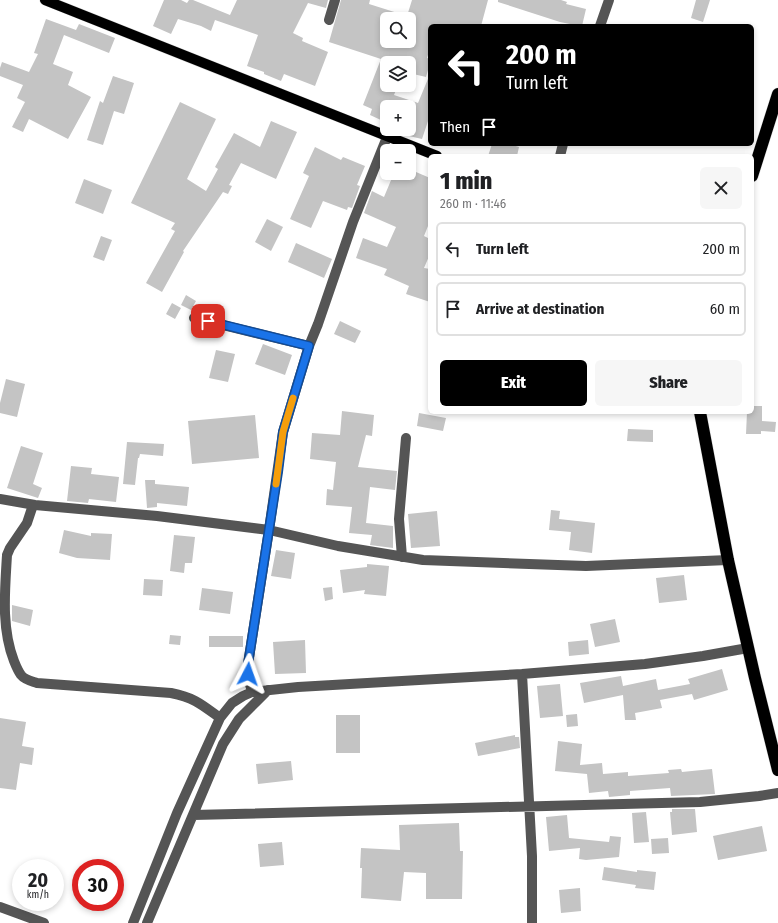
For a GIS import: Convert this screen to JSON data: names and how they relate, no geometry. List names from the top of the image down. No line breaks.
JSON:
{"page":{"map_buttons":["+","−"],"turn":["200 m","Turn left"],"then":"Then","heading":["1 min","260 m · 11:46"],"list":[{"name":"Turn left","value":"200 m"},{"name":"Arrive at destination","value":"60 m"}],"buttons":["Exit","Share"],"speed":"20 km/h","limit":"30"}}
